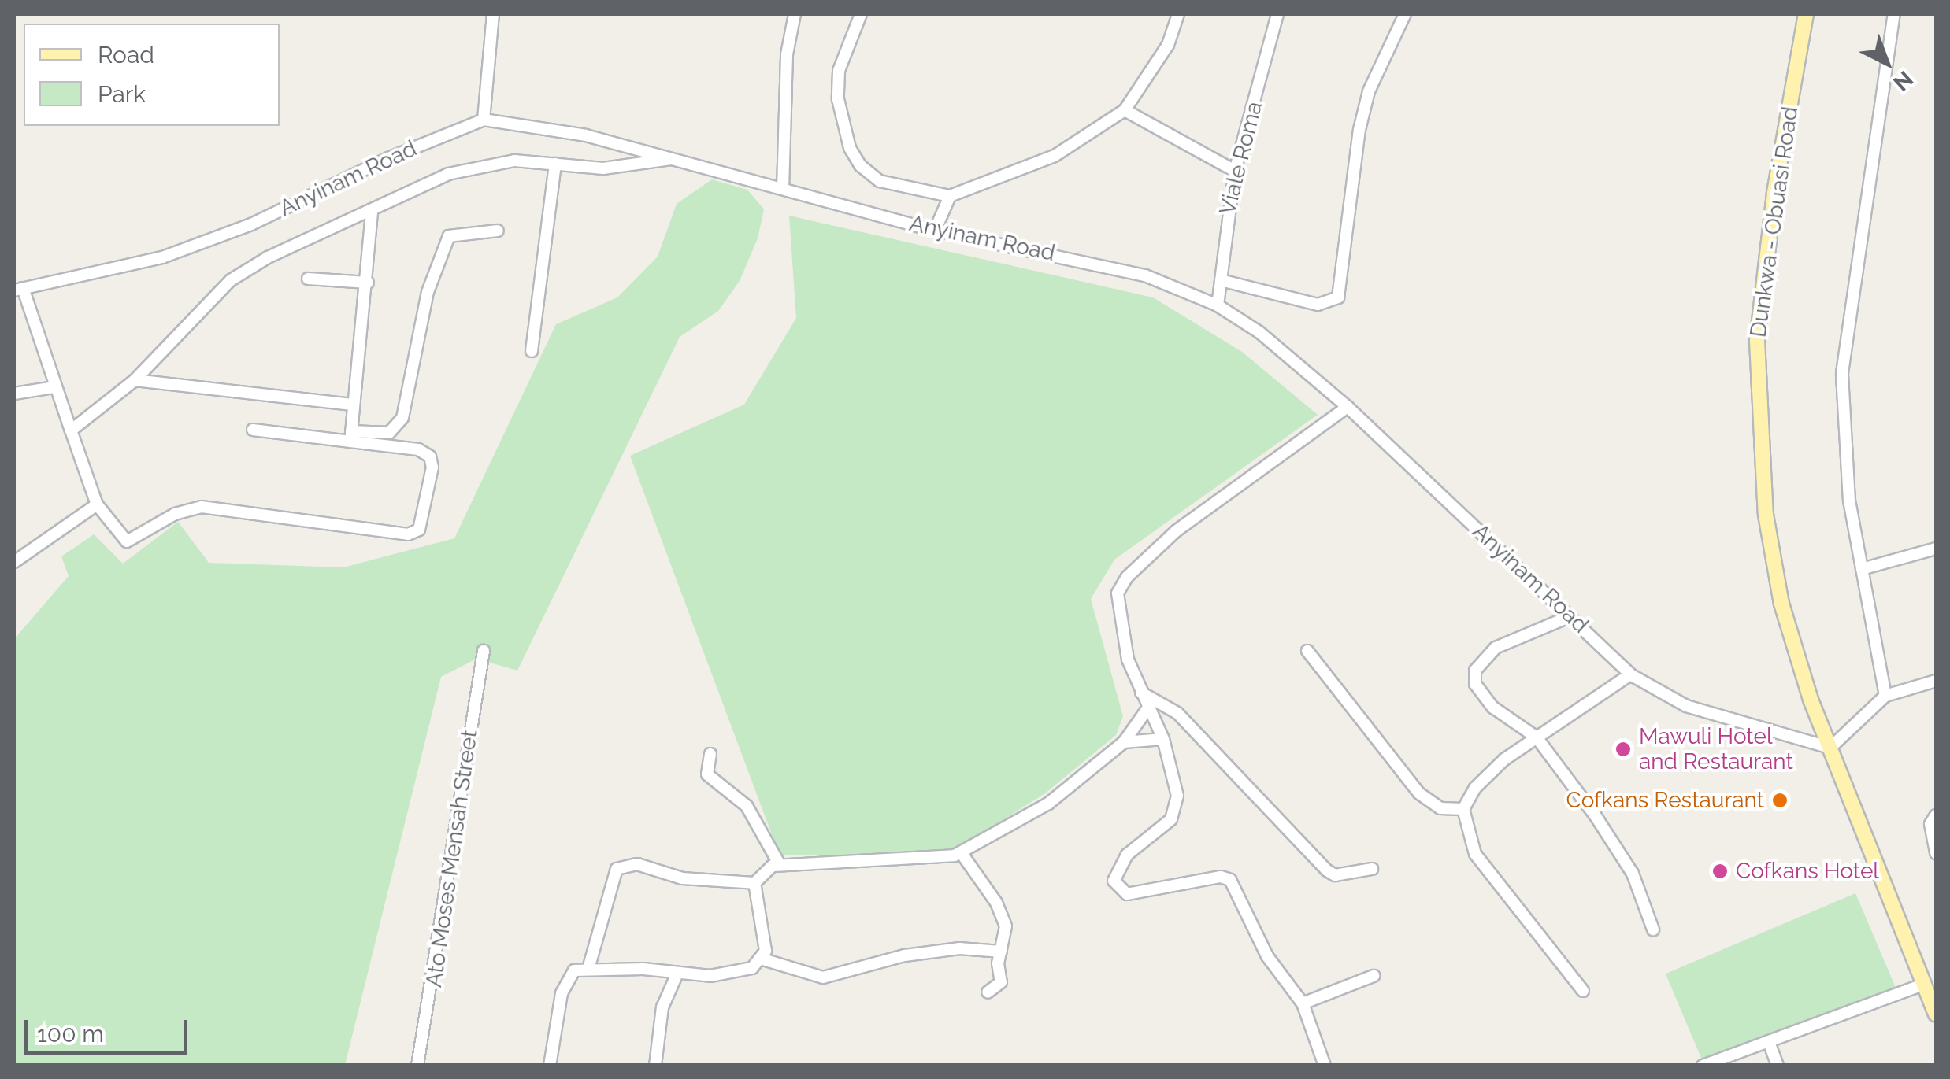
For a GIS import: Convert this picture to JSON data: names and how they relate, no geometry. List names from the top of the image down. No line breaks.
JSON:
{"streets":{"main road":["Dunkwa - Obuasi Road"],"street":["Viale Roma","Anyinam Road","Ato Moses Mensah Street"]},"crossings":[["Viale Roma","Anyinam Road"],["Anyinam Road","Dunkwa - Obuasi Road"]],"places":["Mawuli Hotel and Restaurant","Cofkans Restaurant","Cofkans Hotel"],"legend":["Road","Park"],"scale_bar":"100 m","north":"bottom right"}
